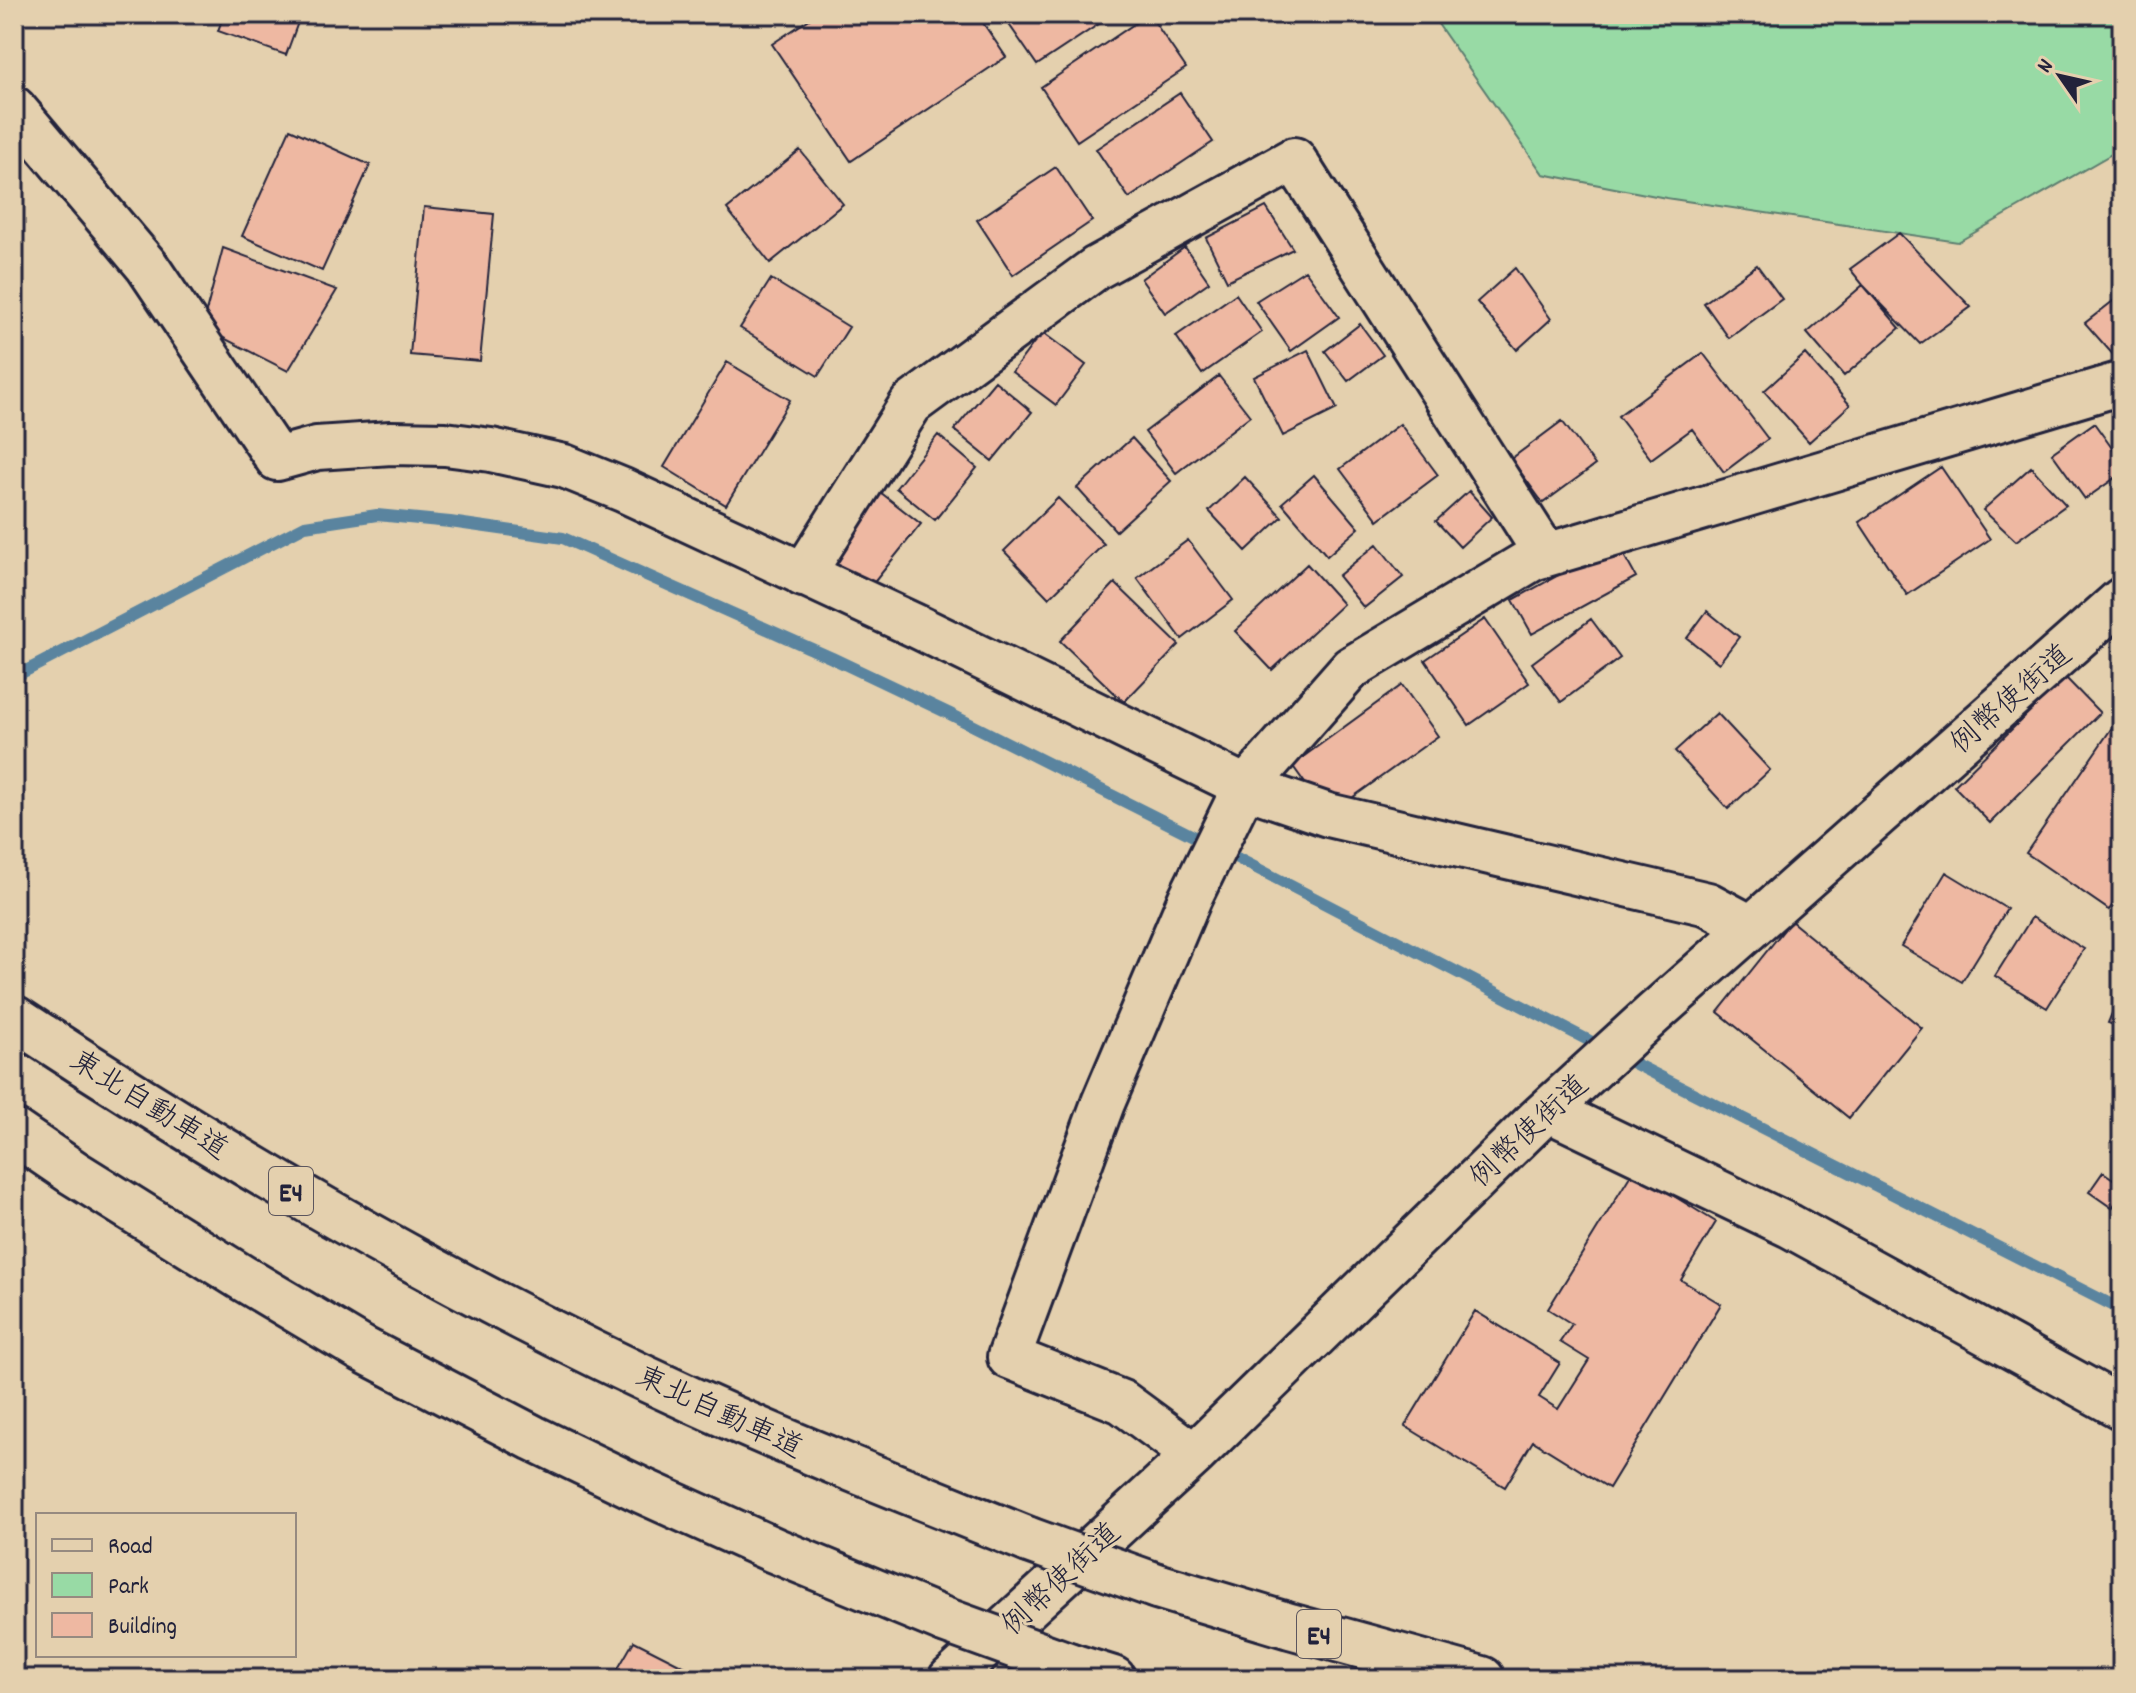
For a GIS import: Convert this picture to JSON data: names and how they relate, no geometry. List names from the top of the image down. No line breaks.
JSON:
{"streets":{"highway":["東北自動車道","E4"],"street":["例幣使街道"]},"legend":["Road","Park","Building"],"north":"top left"}
